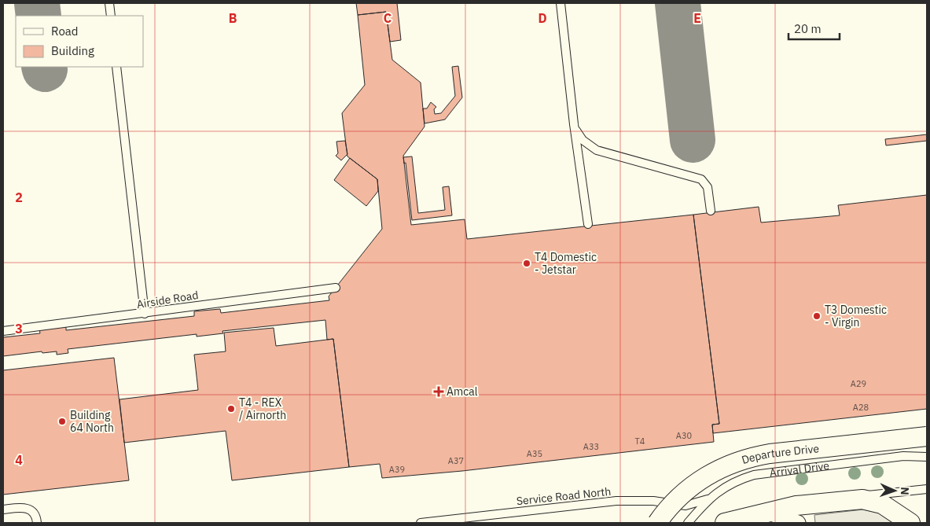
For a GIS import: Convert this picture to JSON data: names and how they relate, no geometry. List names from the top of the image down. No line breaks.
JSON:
{"streets":{"street":["Departure Drive"],"lane":["Airside Road","Arrival Drive","Service Road North"]},"crossings":[["Arrival Drive","Service Road North"]],"places":{"other":["T4 Domestic - Jetstar","T3 Domestic - Virgin","T4 - REX / Airnorth","Building 64 North"],"health":["Amcal"]},"house_numbers":["A29","A28","A30","T4","A33","A35","A37","A39"],"legend":["Road","Building"],"scale_bar":"20 m","north":"right","grid":{"columns":["B","C","D","E"],"rows":["2","3","4"]}}
